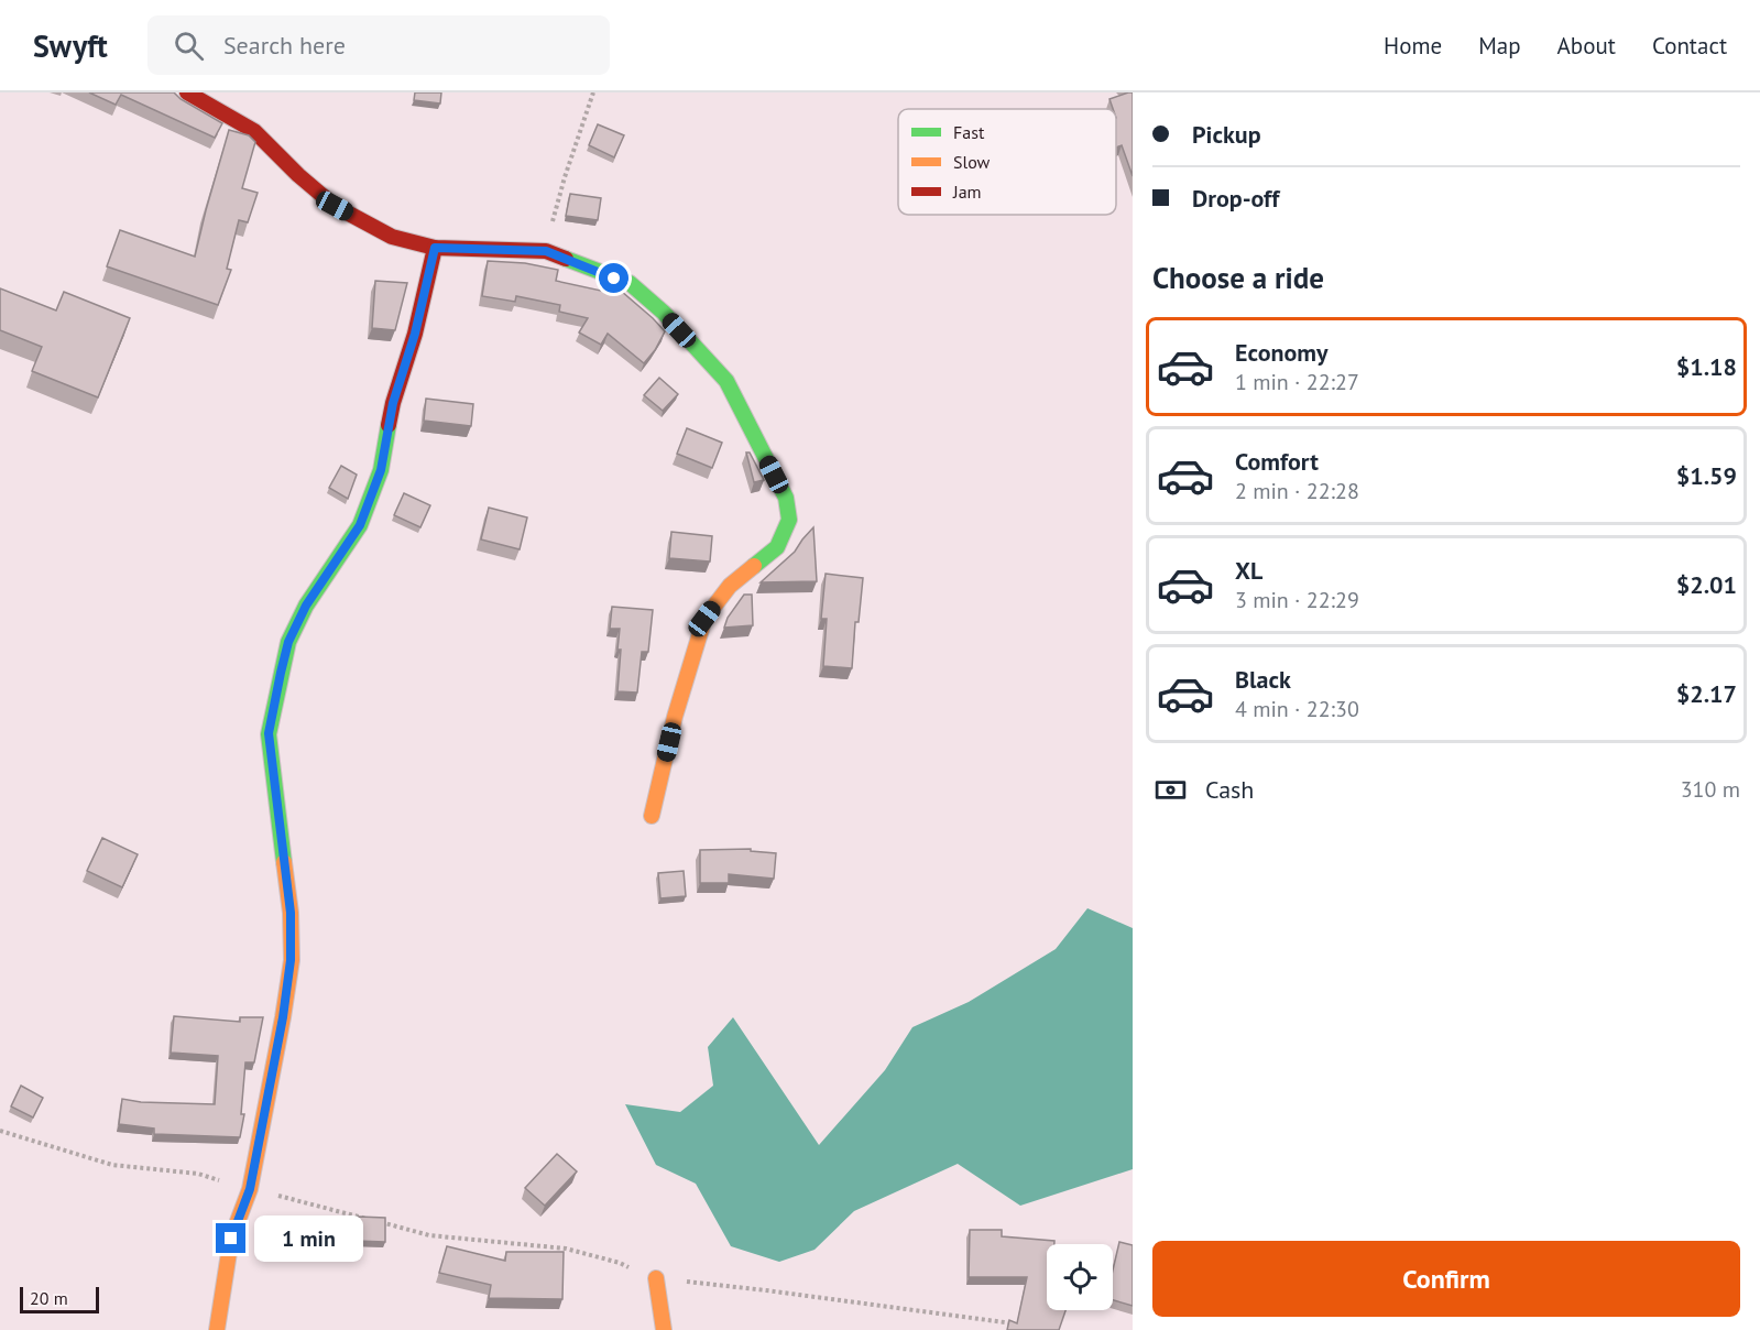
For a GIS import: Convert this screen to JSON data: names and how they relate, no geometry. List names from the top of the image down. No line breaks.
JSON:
{"legend":["Fast","Slow","Jam"],"scale_bar":"20 m","page":{"header":"Swyft","search":"Search here","nav":["Home","Map","About","Contact"],"banner":["Pickup","Drop-off"],"heading":"Choose a ride","list":[{"name":"Economy","note":"1 min · 22:27","value":"$1.18"},{"name":"Comfort","note":"2 min · 22:28","value":"$1.59"},{"name":"XL","note":"3 min · 22:29","value":"$2.01"},{"name":"Black","note":"4 min · 22:30","value":"$2.17"}],"pay":["Cash","310 m"],"bubble":"1 min","buttons":"Confirm","scale":"20 m"}}
